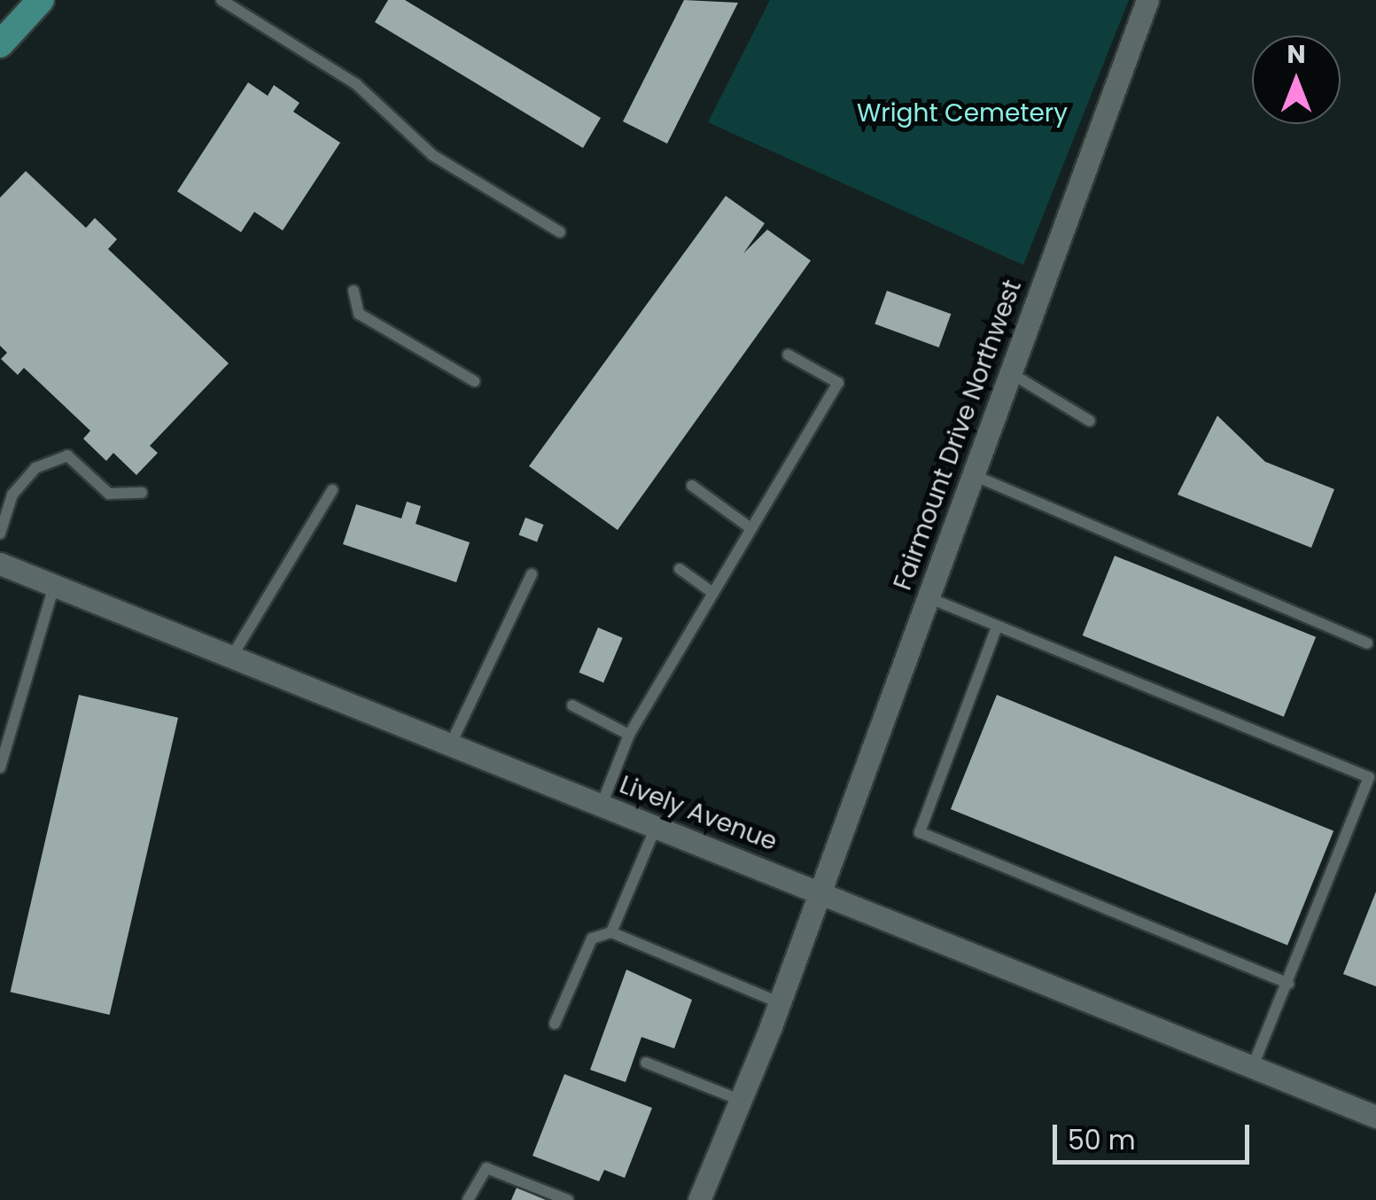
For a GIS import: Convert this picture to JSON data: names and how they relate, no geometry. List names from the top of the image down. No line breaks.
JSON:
{"streets":{"street":["Fairmount Drive Northwest","Lively Avenue"]},"crossings":[["Fairmount Drive Northwest","Lively Avenue"]],"parks":["Wright Cemetery"],"scale_bar":"50 m","north":"top"}
